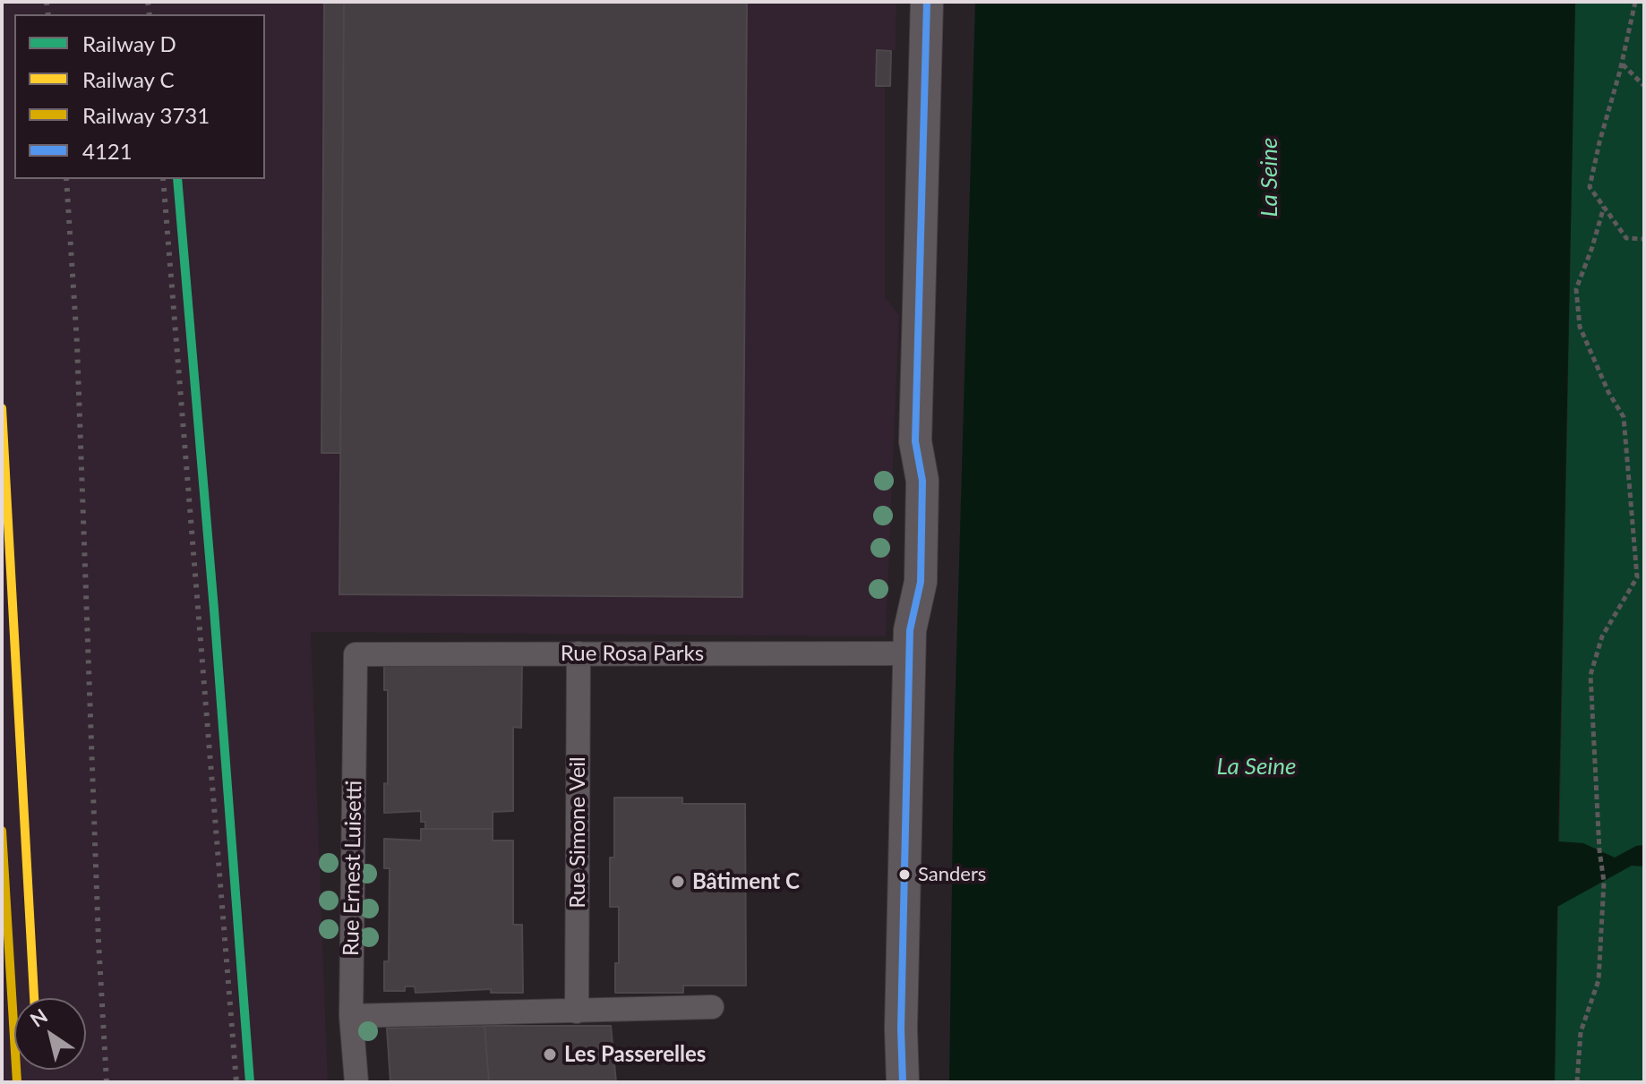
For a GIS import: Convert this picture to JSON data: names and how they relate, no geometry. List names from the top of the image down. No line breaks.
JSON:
{"streets":{"street":["Rue Rosa Parks","Rue Simone Veil","Rue Ernest Luisetti"]},"crossings":[["Rue Rosa Parks","Rue Simone Veil"],["Rue Rosa Parks","Rue Ernest Luisetti"]],"water":["La Seine"],"places":["Sanders","Bâtiment C","Les Passerelles"],"lines":["transit line 4121","rail line D","rail line C","rail line 3731"],"legend":["Railway D","Railway C","Railway 3731","4121"],"north":"top left"}
